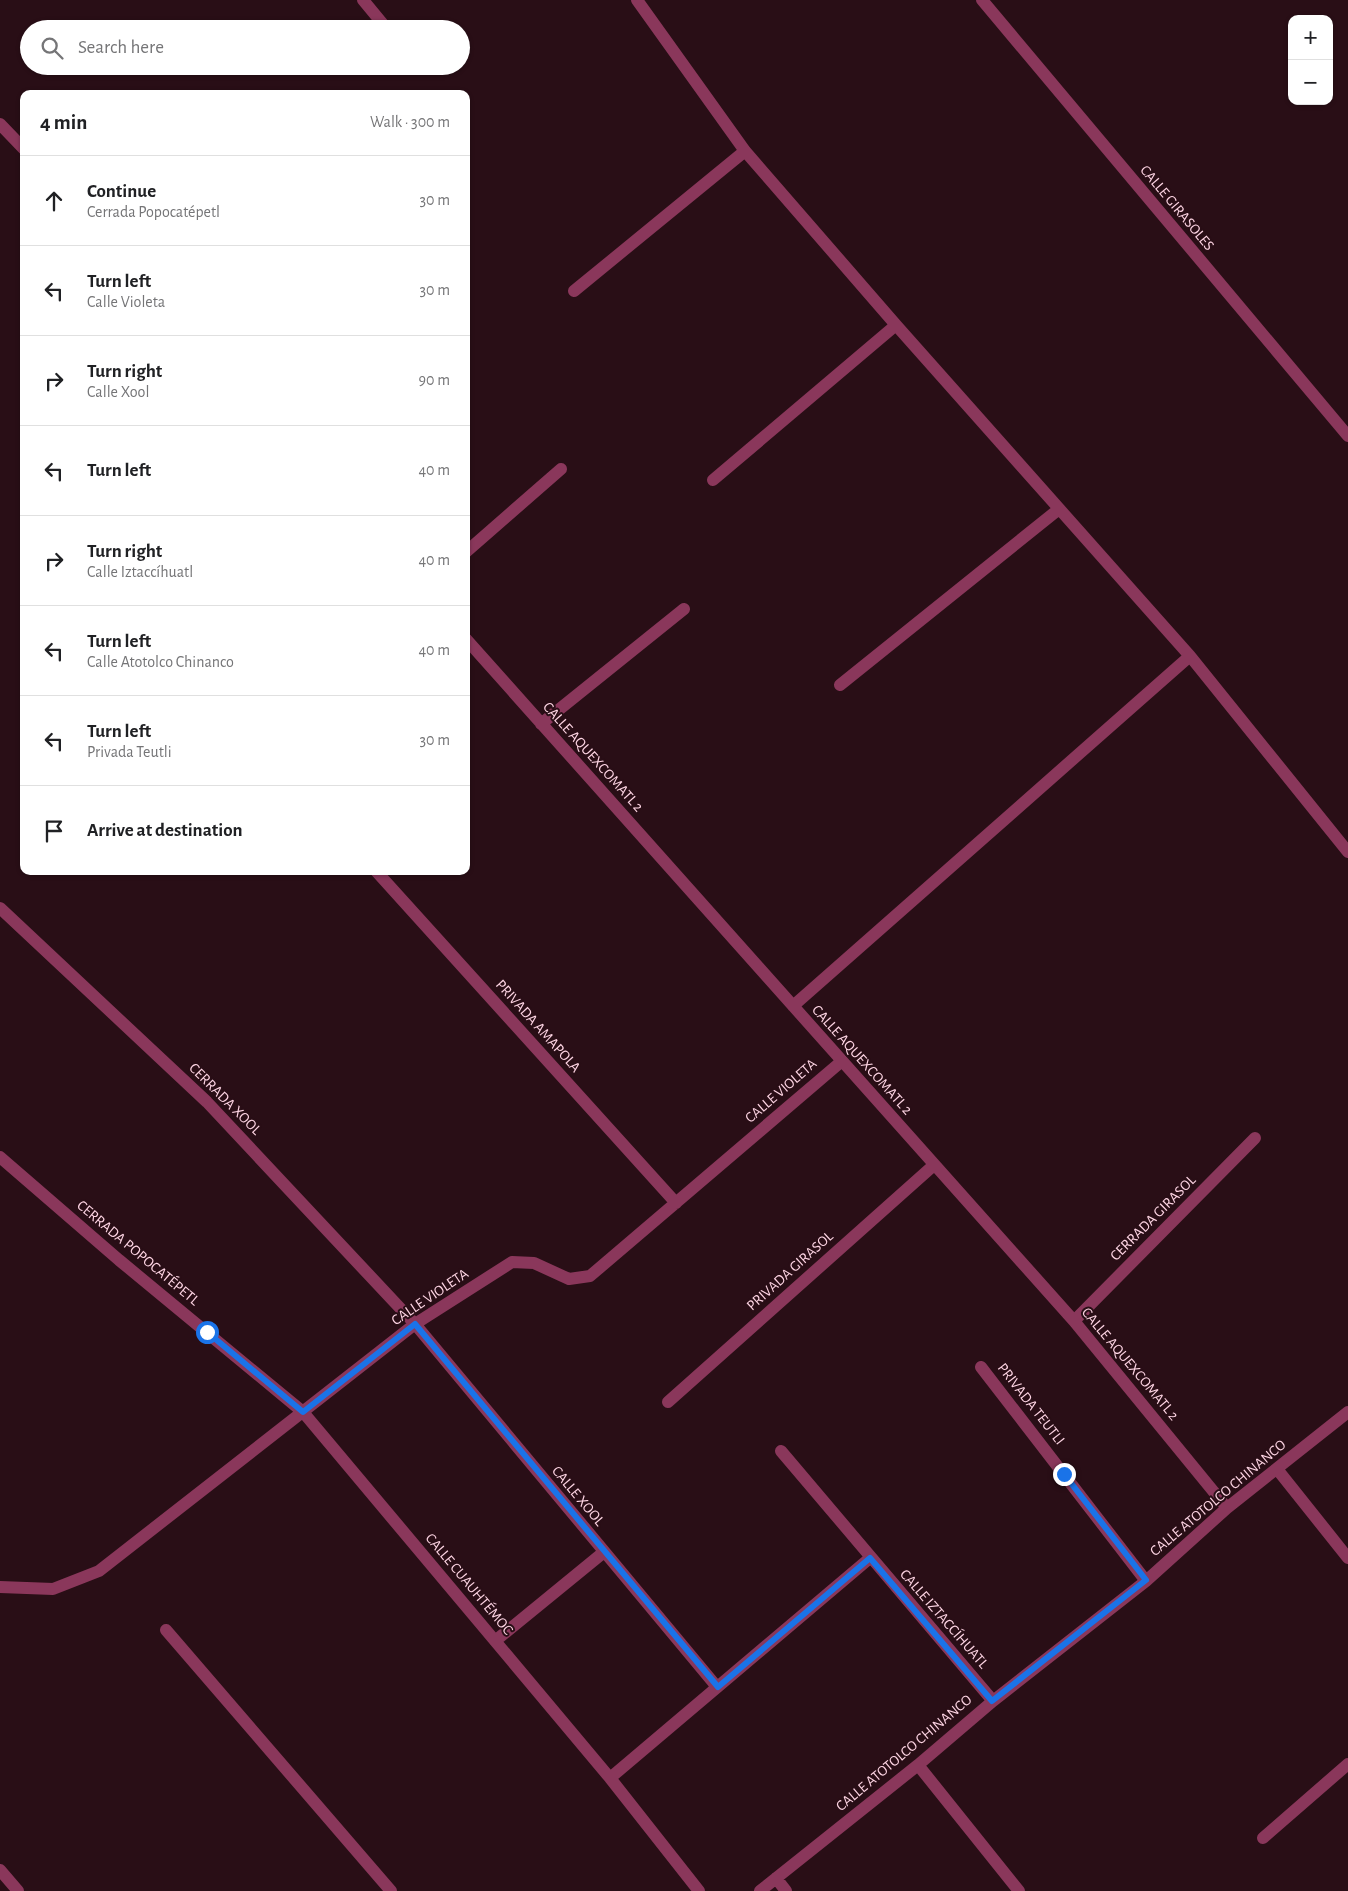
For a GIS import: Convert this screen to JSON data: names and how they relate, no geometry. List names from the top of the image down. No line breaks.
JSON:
{"streets":{"street":["CALLE GIRASOLES","CALLE AQUEXCOMATL 2","PRIVADA AMAPOLA","CALLE VIOLETA","CERRADA XOOL","CERRADA GIRASOL","CERRADA POPOCATÉPETL","PRIVADA GIRASOL","PRIVADA TEUTLI","CALLE XOOL","CALLE ATOTOLCO CHINANCO","CALLE CUAUHTÉMOC","CALLE IZTACCÍHUATL"]},"crossings":[["CALLE AQUEXCOMATL 2","CALLE VIOLETA"],["CALLE AQUEXCOMATL 2","CERRADA GIRASOL"],["CALLE AQUEXCOMATL 2","PRIVADA GIRASOL"],["CALLE AQUEXCOMATL 2","CALLE ATOTOLCO CHINANCO"],["PRIVADA AMAPOLA","CALLE VIOLETA"],["CALLE VIOLETA","CERRADA XOOL"],["CALLE VIOLETA","CERRADA POPOCATÉPETL"],["CALLE VIOLETA","CALLE XOOL"],["CALLE VIOLETA","CALLE CUAUHTÉMOC"],["CERRADA XOOL","CALLE XOOL"],["CERRADA POPOCATÉPETL","CALLE CUAUHTÉMOC"],["PRIVADA TEUTLI","CALLE ATOTOLCO CHINANCO"],["CALLE ATOTOLCO CHINANCO","CALLE IZTACCÍHUATL"]],"page":{"map_buttons":["+","−"],"search":"Search here","heading":["4 min","Walk · 300 m"],"list":[["Continue","Cerrada Popocatépetl","30 m"],["Turn left","Calle Violeta","30 m"],["Turn right","Calle Xool","90 m"],["Turn left","40 m"],["Turn right","Calle Iztaccíhuatl","40 m"],["Turn left","Calle Atotolco Chinanco","40 m"],["Turn left","Privada Teutli","30 m"],"Arrive at destination"]}}
